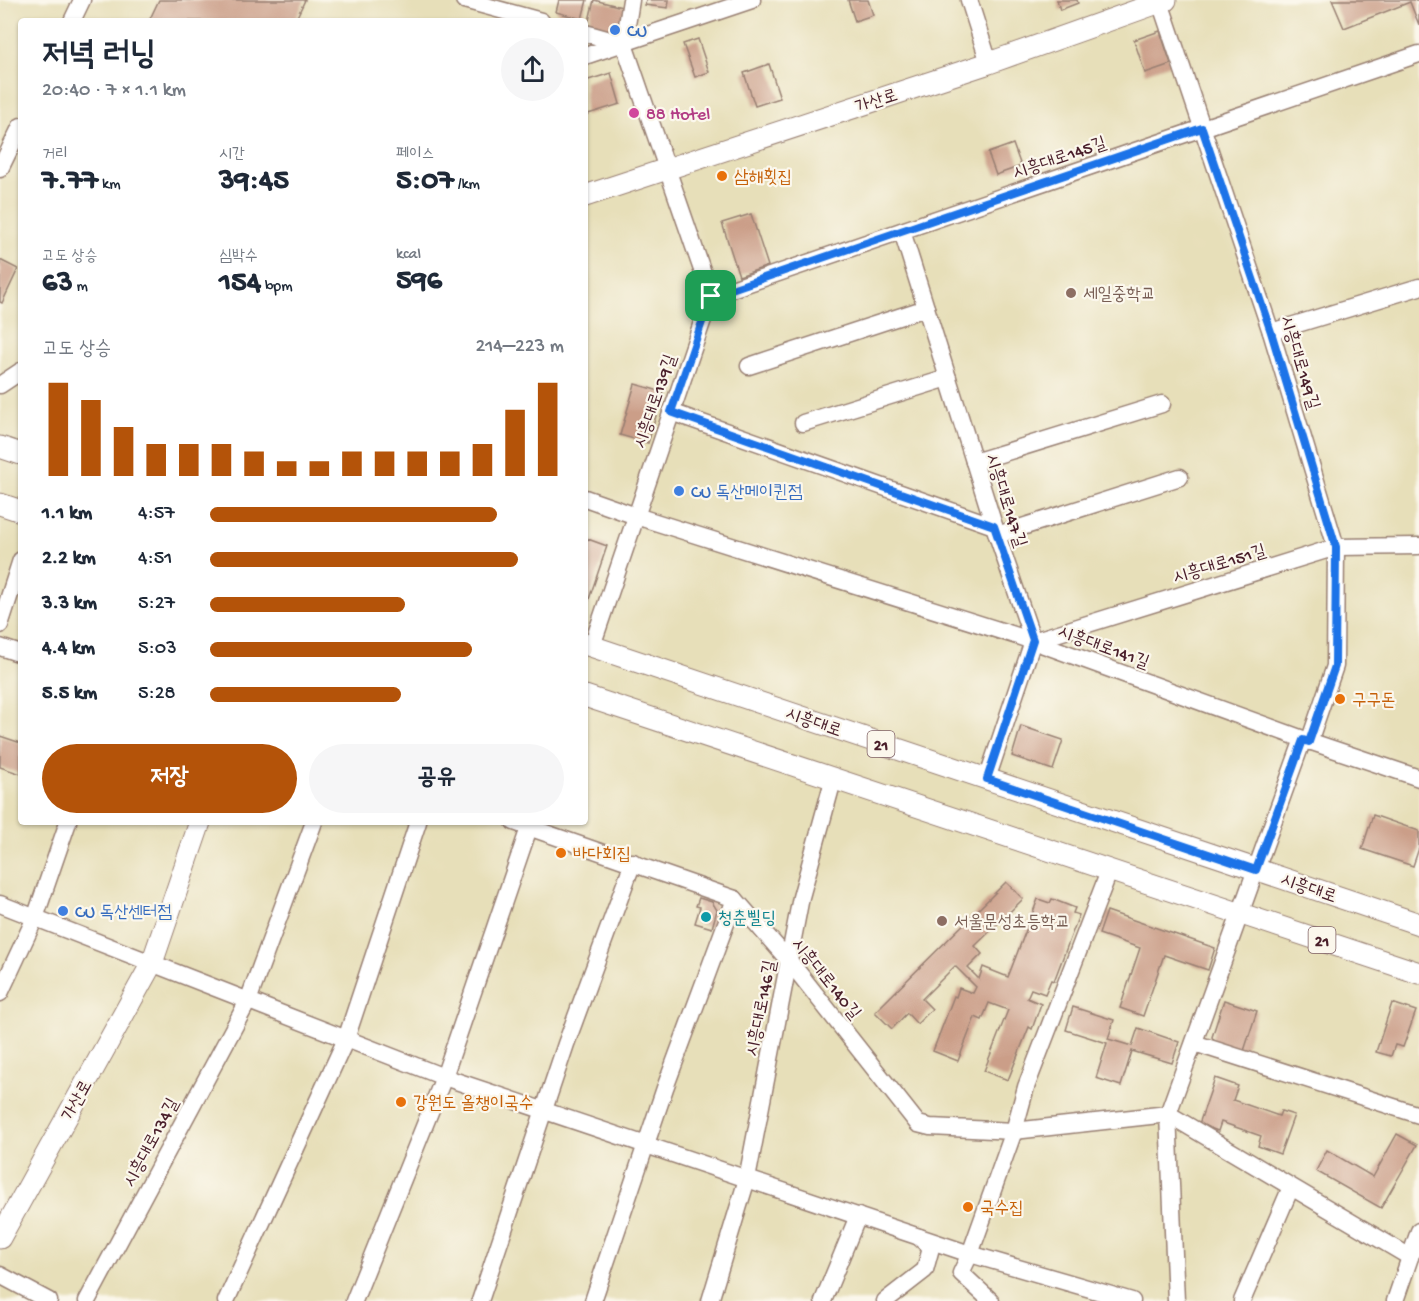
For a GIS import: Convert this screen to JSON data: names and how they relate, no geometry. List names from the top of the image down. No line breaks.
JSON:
{"streets":{"main road":["가산로","시흥대로","21"],"street":["시흥대로145길","시흥대로149길","시흥대로139길","시흥대로147길","시흥대로151길","시흥대로141길","시흥대로140길","시흥대로146길","시흥대로134길"]},"crossings":[["가산로","시흥대로149길"],["시흥대로145길","시흥대로149길"],["시흥대로145길","시흥대로139길"],["시흥대로145길","시흥대로147길"],["시흥대로149길","시흥대로151길"],["시흥대로149길","시흥대로141길"],["시흥대로149길","시흥대로"],["시흥대로149길","21"],["시흥대로149길","시흥대로140길"],["시흥대로139길","시흥대로141길"],["시흥대로139길","시흥대로"],["시흥대로147길","시흥대로151길"],["시흥대로147길","시흥대로141길"],["시흥대로151길","시흥대로141길"],["21","시흥대로146길"],["시흥대로140길","시흥대로146길"]],"places":["CU","88 Hotel","삼해횟집","세일중학교","CU 독산메이퀸점","구구돈","바다회집","CU 독산센터점","청춘삘딩","서울문성초등학교","강원도 올챙이국수","국수집"],"page":{"heading":["저녁 러닝","20:40 · 7 × 1.1 km"],"stats":[["거리","7.77 km"],["시간","39:45"],["페이스","5:07 /km"],["고도 상승","63 m"],["심박수","154 bpm"],["kcal","596"]],"chart":["고도 상승","214–223 m"],"list":[{"name":"1.1 km","note":"4:57"},{"name":"2.2 km","note":"4:51"},{"name":"3.3 km","note":"5:27"},{"name":"4.4 km","note":"5:03"},{"name":"5.5 km","note":"5:28"}],"buttons":["저장","공유"]}}
